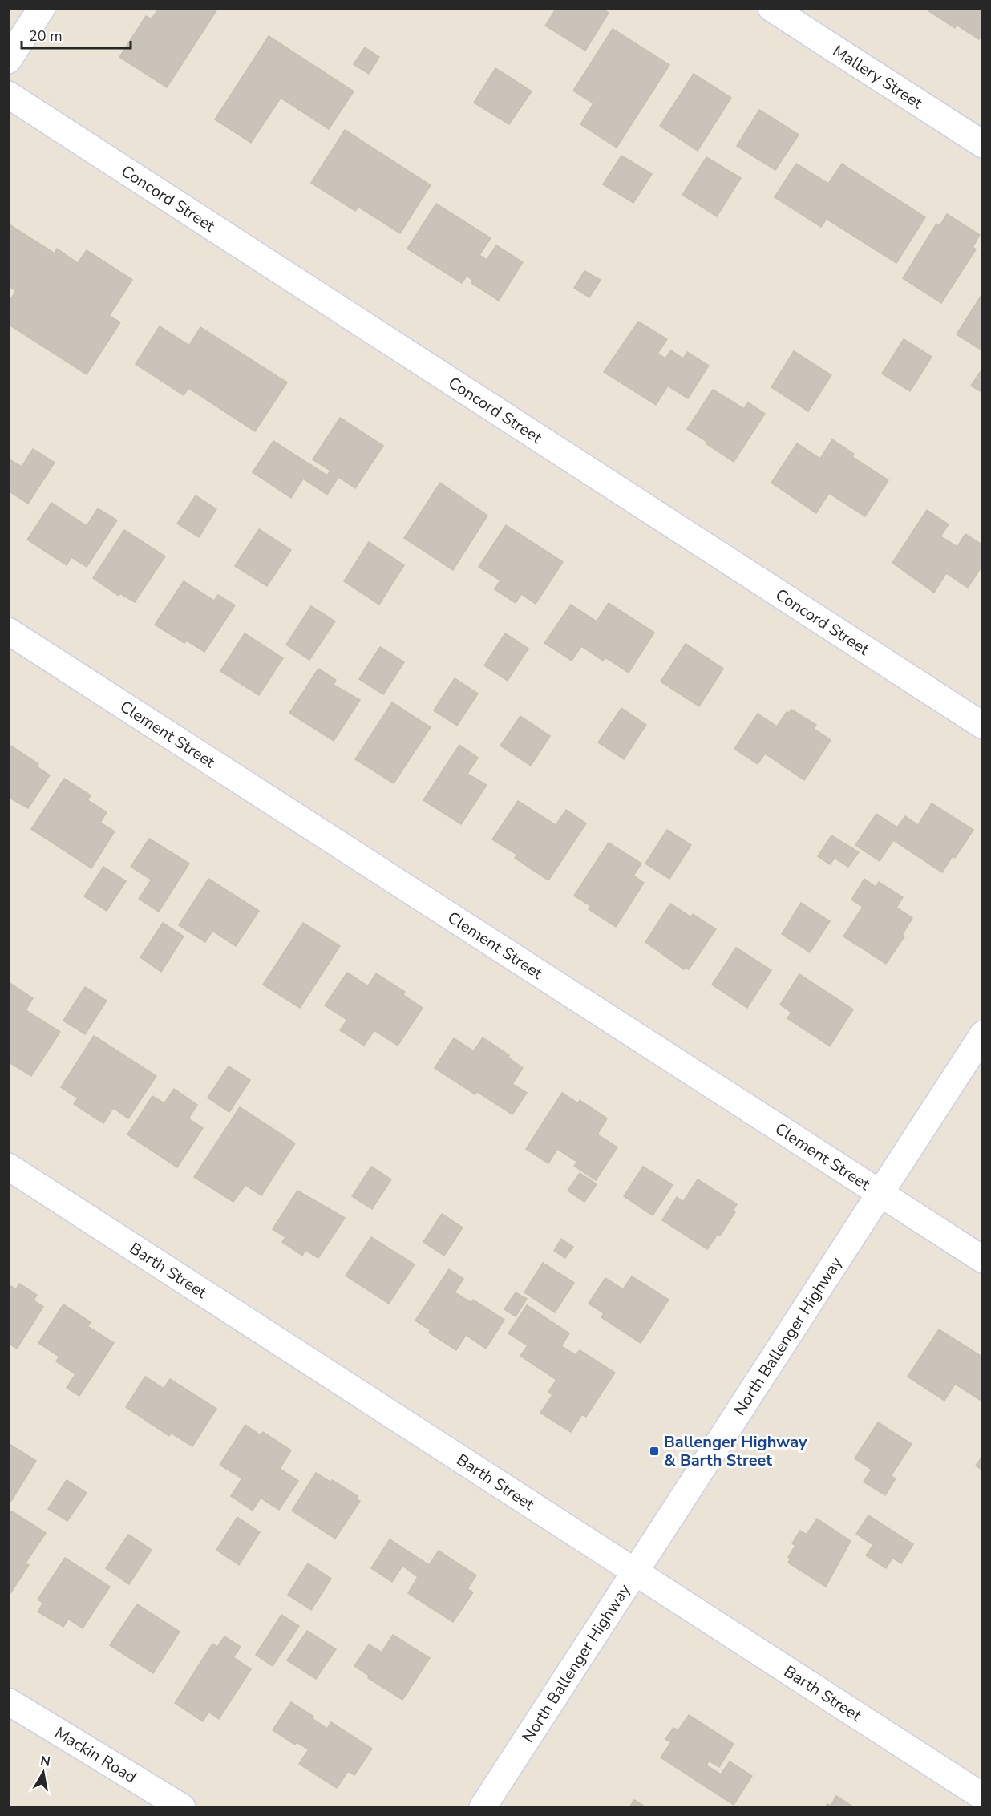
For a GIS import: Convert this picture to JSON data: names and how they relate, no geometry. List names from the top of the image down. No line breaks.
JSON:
{"streets":{"street":["Mallery Street","Concord Street","Clement Street","Barth Street","North Ballenger Highway","Mackin Road"]},"crossings":[["Clement Street","North Ballenger Highway"],["Barth Street","North Ballenger Highway"]],"places":{"transit":["Ballenger Highway & Barth Street"]},"scale_bar":"20 m","north":"top"}
